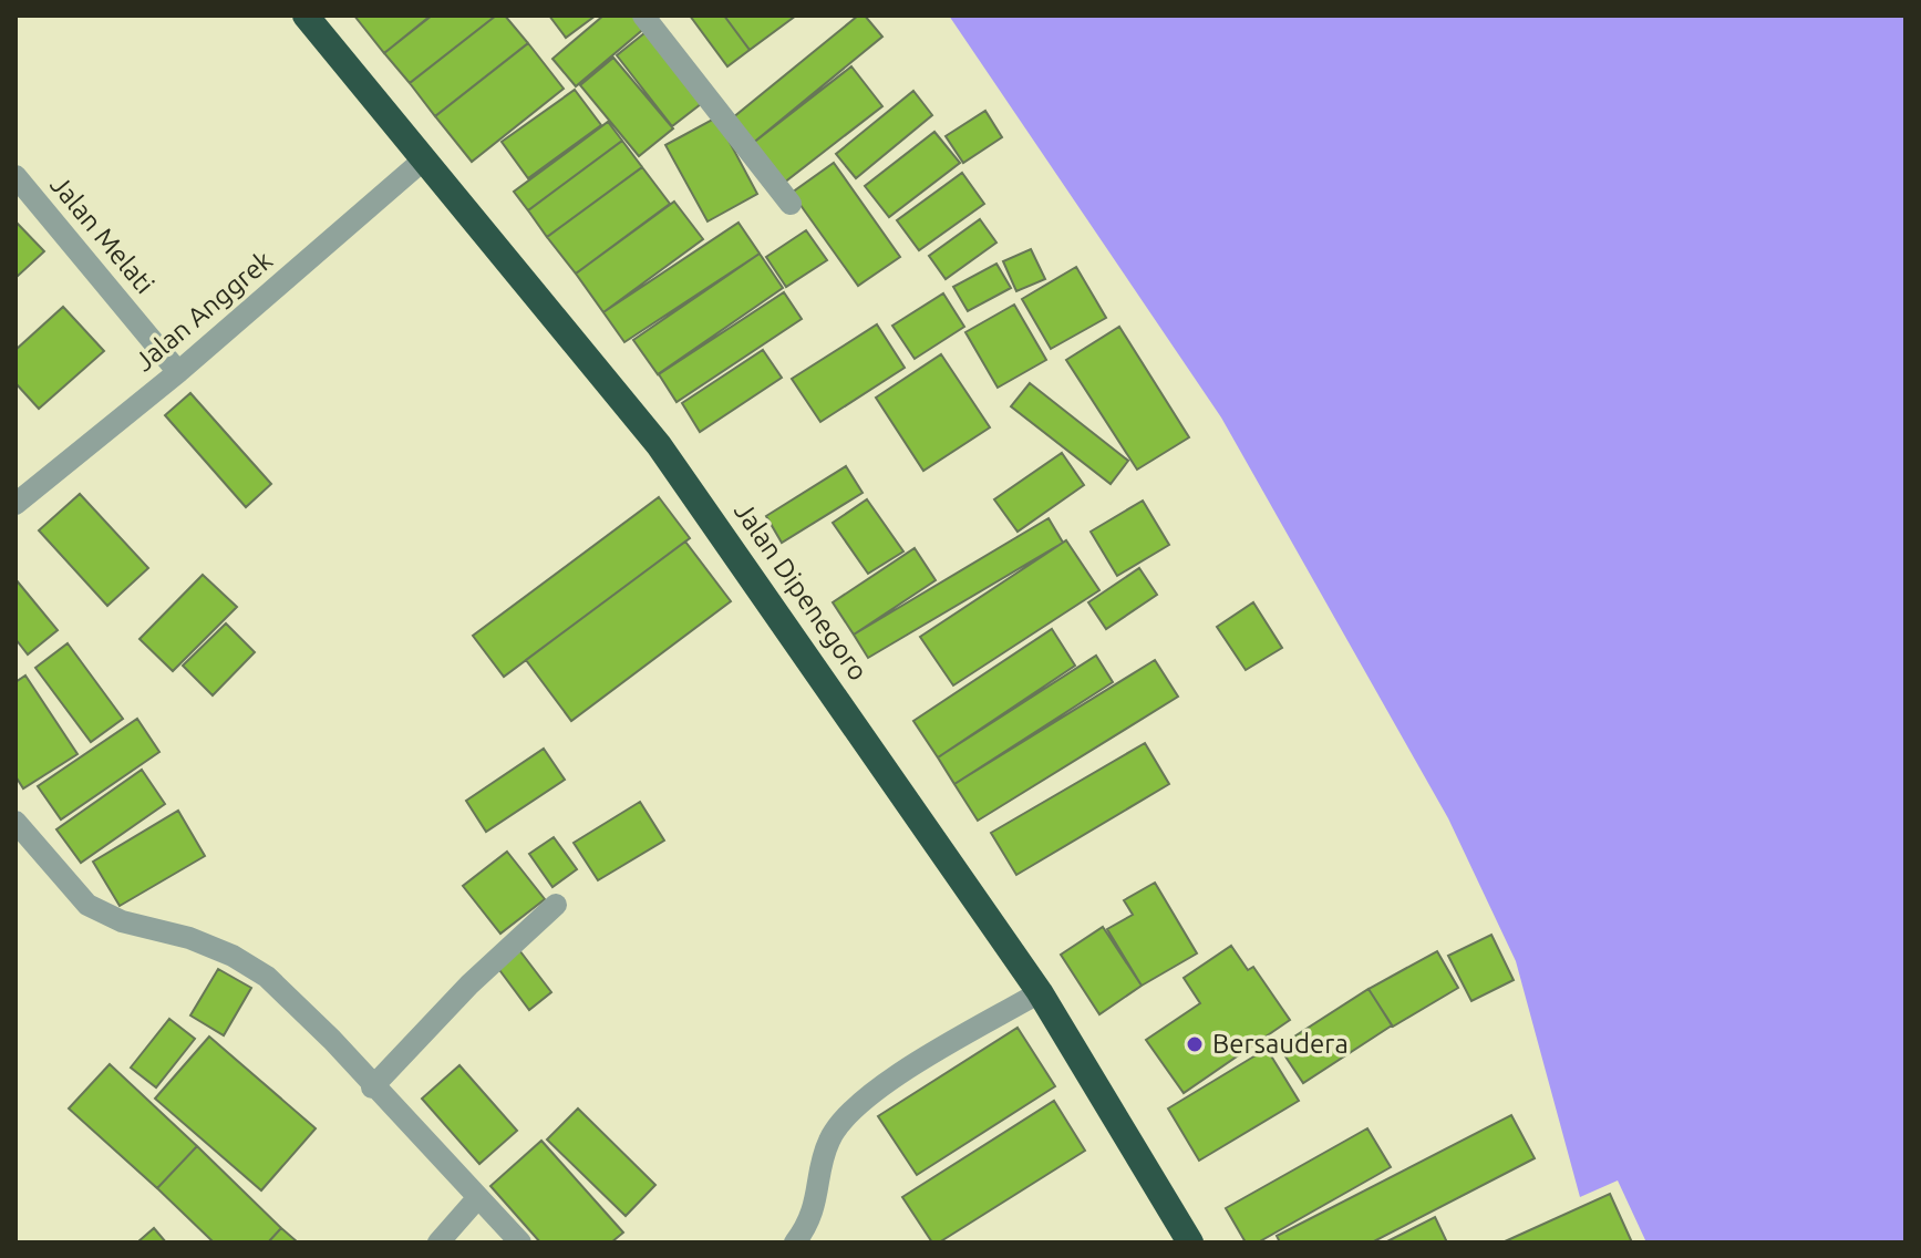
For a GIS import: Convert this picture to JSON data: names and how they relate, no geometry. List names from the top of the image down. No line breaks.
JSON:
{"streets":{"highway":["Jalan Dipenegoro"],"street":["Jalan Melati","Jalan Anggrek"]},"crossings":[["Jalan Melati","Jalan Anggrek"],["Jalan Anggrek","Jalan Dipenegoro"]],"places":["Bersaudera"]}
